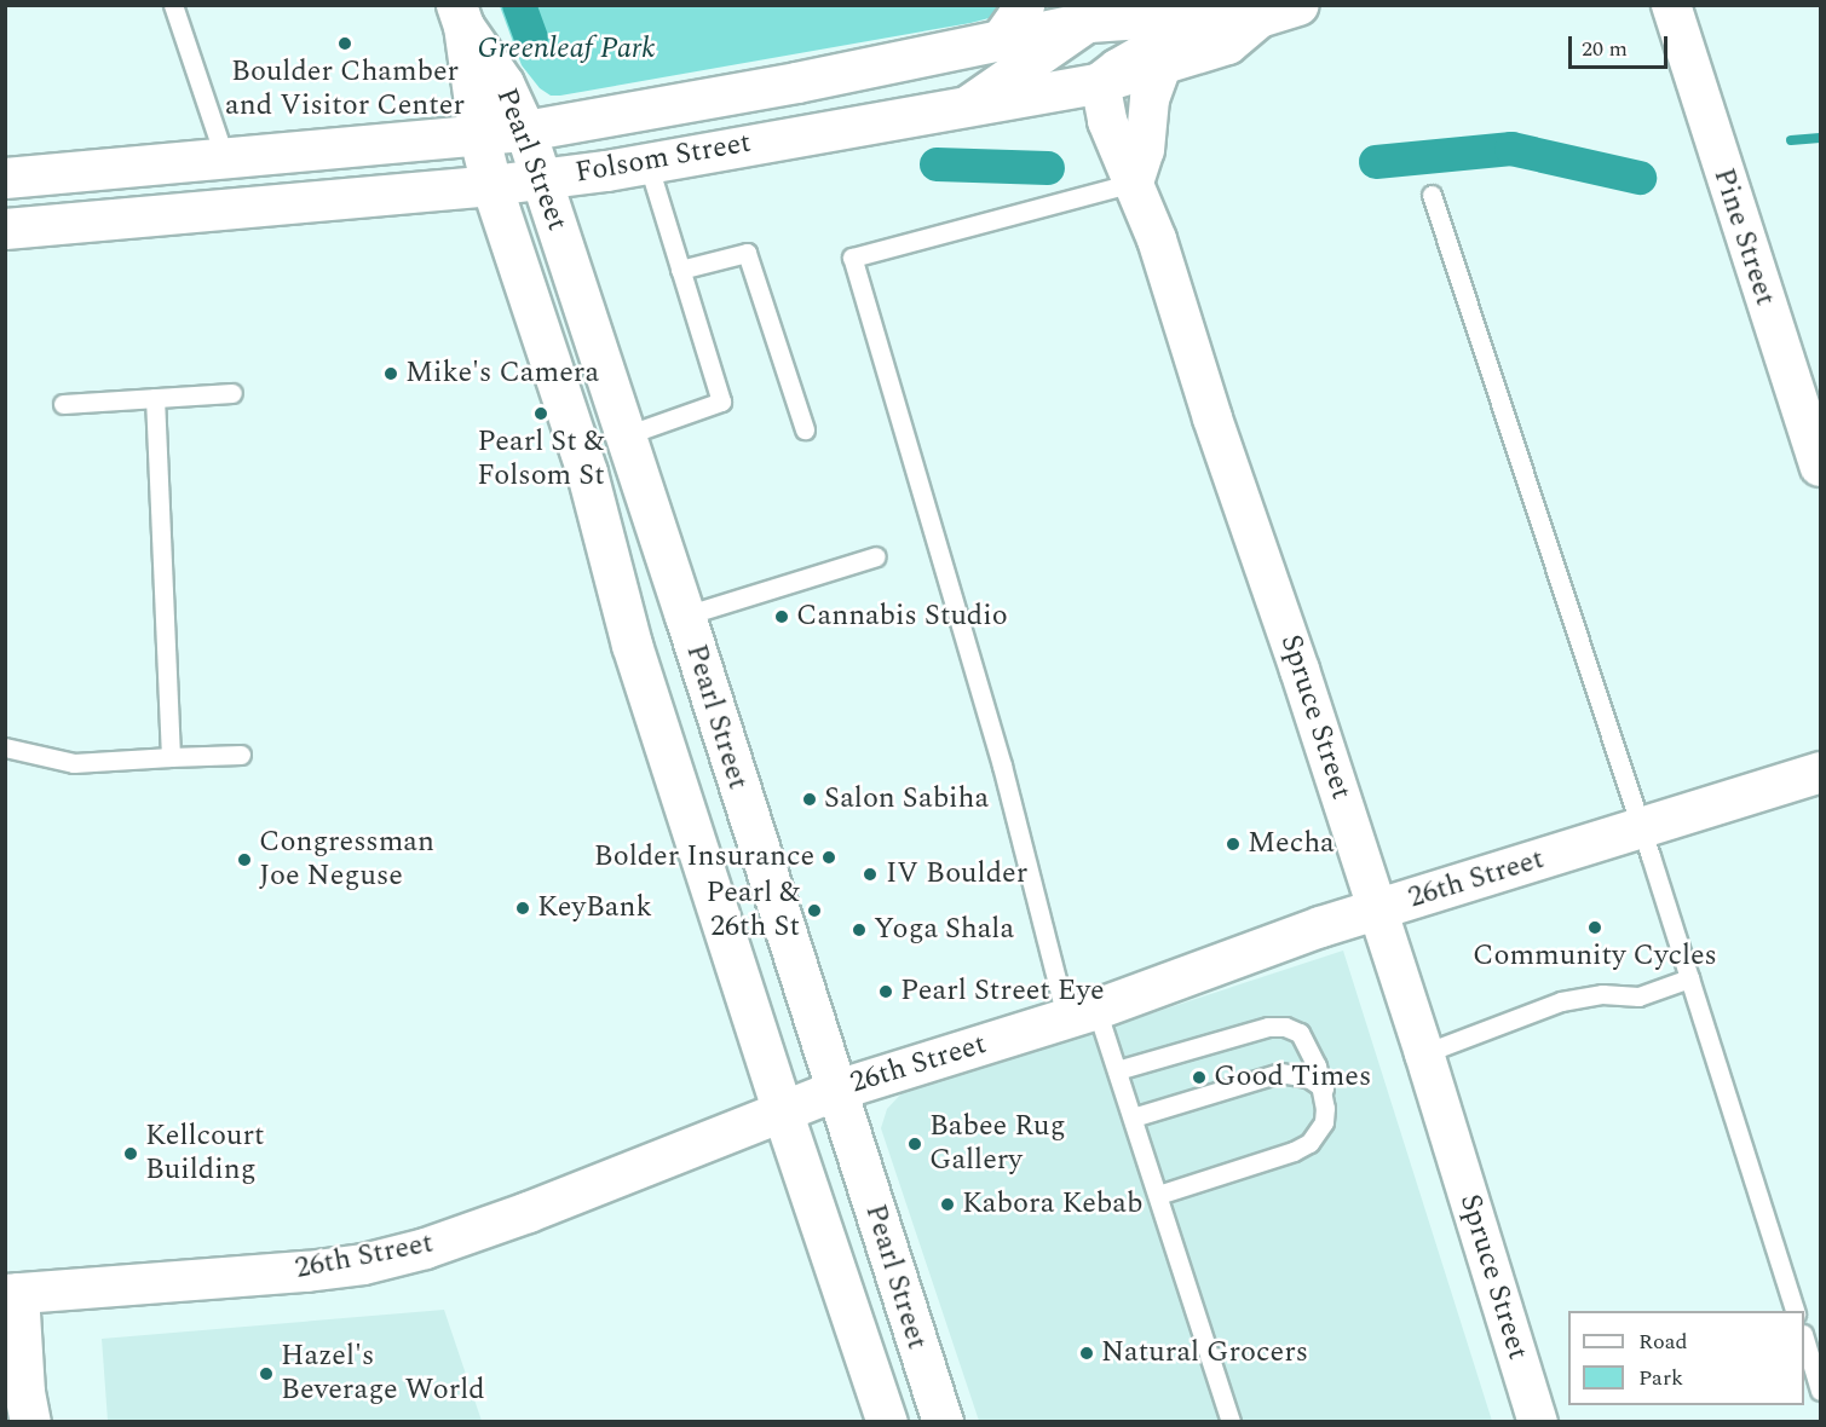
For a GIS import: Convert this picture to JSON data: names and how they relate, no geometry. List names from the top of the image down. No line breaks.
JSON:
{"streets":{"main road":["Folsom Street","Pearl Street","26th Street"],"street":["Pine Street","Spruce Street"]},"crossings":[["Folsom Street","Pearl Street"],["Folsom Street","Spruce Street"],["Pearl Street","26th Street"],["Spruce Street","26th Street"]],"parks":["Greenleaf Park"],"places":["Boulder Chamber and Visitor Center","Mike's Camera","Pearl St & Folsom St","Cannabis Studio","Salon Sabiha","Mecha","Bolder Insurance","Congressman Joe Neguse","IV Boulder","KeyBank","Pearl & 26th St","Community Cycles","Yoga Shala","Pearl Street Eye","Good Times","Babee Rug Gallery","Kellcourt Building","Kabora Kebab","Natural Grocers","Hazel's Beverage World"],"legend":["Road","Park"],"scale_bar":"20 m"}
